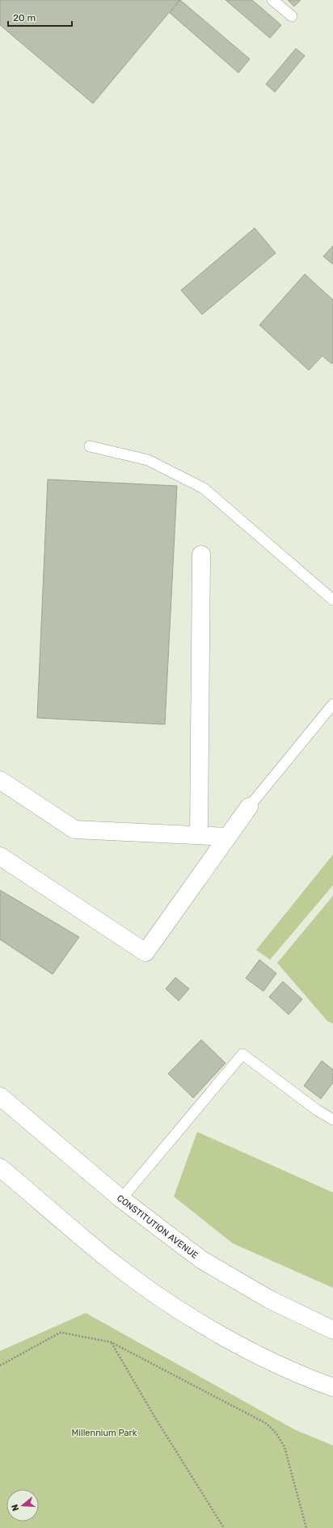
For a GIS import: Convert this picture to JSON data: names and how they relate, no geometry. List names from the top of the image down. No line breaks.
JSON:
{"streets":{"street":["CONSTITUTION AVENUE"]},"parks":["Millennium Park"],"scale_bar":"20 m","north":"left"}
